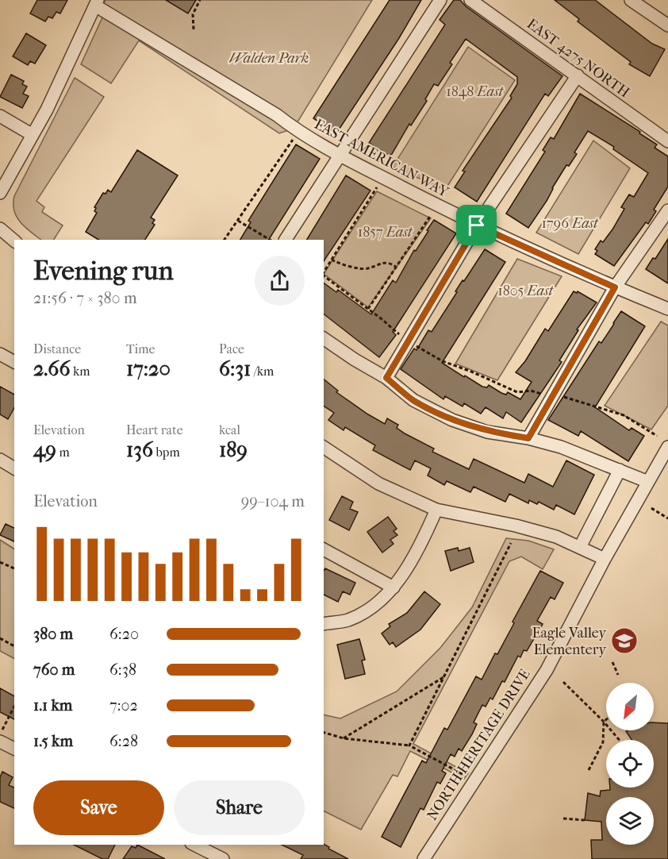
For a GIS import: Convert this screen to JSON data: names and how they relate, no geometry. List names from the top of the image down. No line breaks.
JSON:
{"streets":{"street":["EAST 4275 NORTH","EAST AMERICAN WAY","NORTH HERITAGE DRIVE"]},"parks":["Walden Park","1848 East","1796 East","1857 East","1805 East"],"places":{"school or university":["Eagle Valley Elementery"]},"north":"bottom left","page":{"heading":["Evening run","21:56 · 7 × 380 m"],"stats":[["Distance","2.66 km"],["Time","17:20"],["Pace","6:31 /km"],["Elevation","49 m"],["Heart rate","136 bpm"],["kcal","189"]],"chart":["Elevation","99–104 m"],"list":[{"name":"380 m","note":"6:20"},{"name":"760 m","note":"6:38"},{"name":"1.1 km","note":"7:02"},{"name":"1.5 km","note":"6:28"}],"buttons":["Save","Share"]}}
